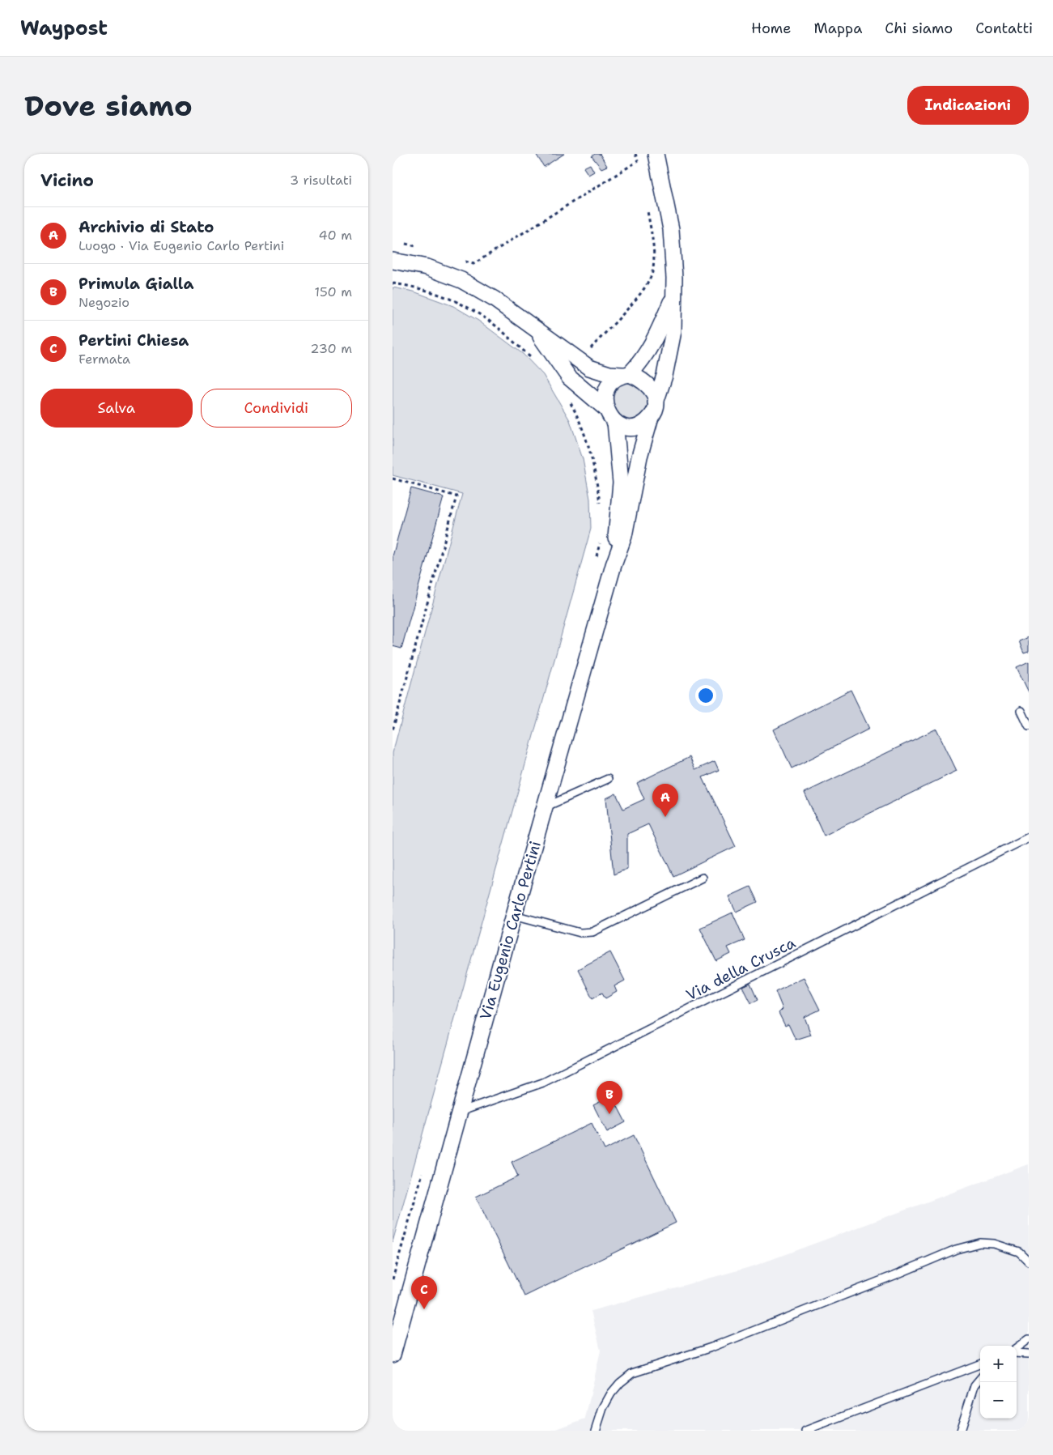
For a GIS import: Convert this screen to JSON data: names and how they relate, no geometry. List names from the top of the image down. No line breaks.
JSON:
{"streets":{"street":["Via Eugenio Carlo Pertini"],"lane":["Via della Crusca"]},"crossings":[["Via Eugenio Carlo Pertini","Via della Crusca"]],"page":{"header":"Waypost","nav":["Home","Mappa","Chi siamo","Contatti"],"buttons":["Indicazioni",["Salva","Condividi"]],"title":"Dove siamo","heading":["Vicino","3 risultati"],"list":[{"mark":"A","name":"Archivio di Stato","note":"Luogo · Via Eugenio Carlo Pertini","value":"40 m"},{"mark":"B","name":"Primula Gialla","note":"Negozio","value":"150 m"},{"mark":"C","name":"Pertini Chiesa","note":"Fermata","value":"230 m"}],"pins":["A","B","C"],"map_buttons":["+","−"]}}
